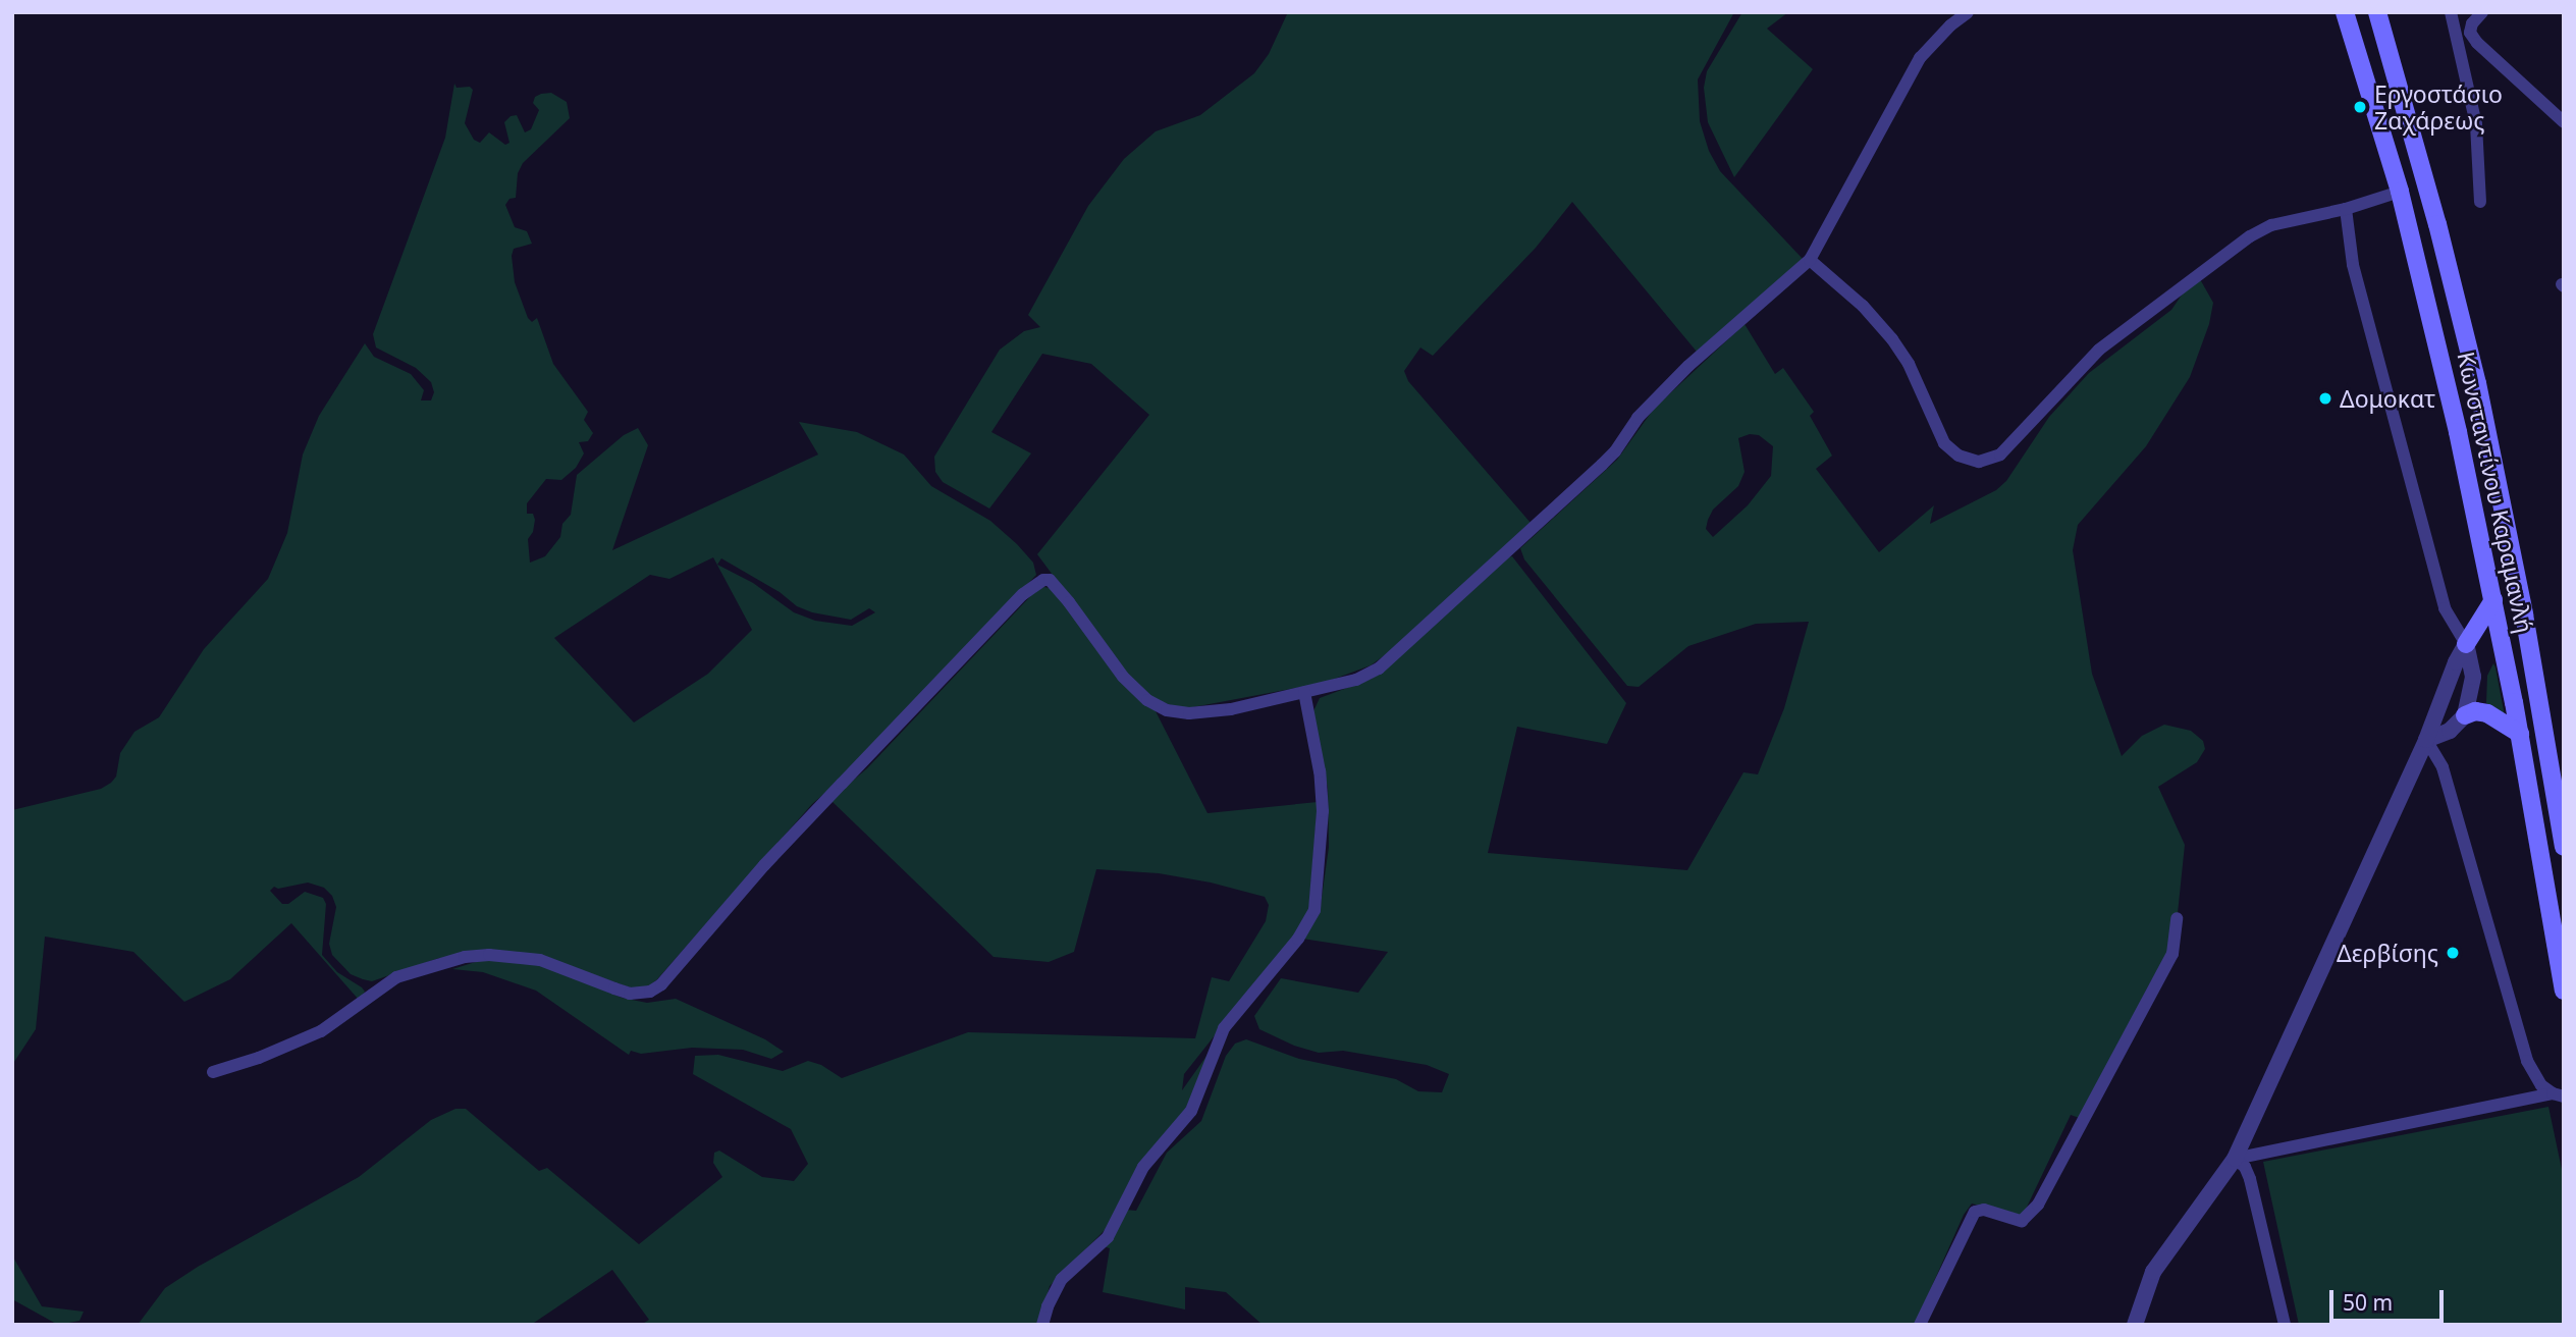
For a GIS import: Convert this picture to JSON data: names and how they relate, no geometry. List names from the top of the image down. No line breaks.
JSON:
{"streets":{"main road":["Κωνσταντίνου Καραμανλή"]},"places":["Εργοστάσιο Ζαχάρεως","Δομοκατ","Δερβίσης"],"scale_bar":"50 m"}
